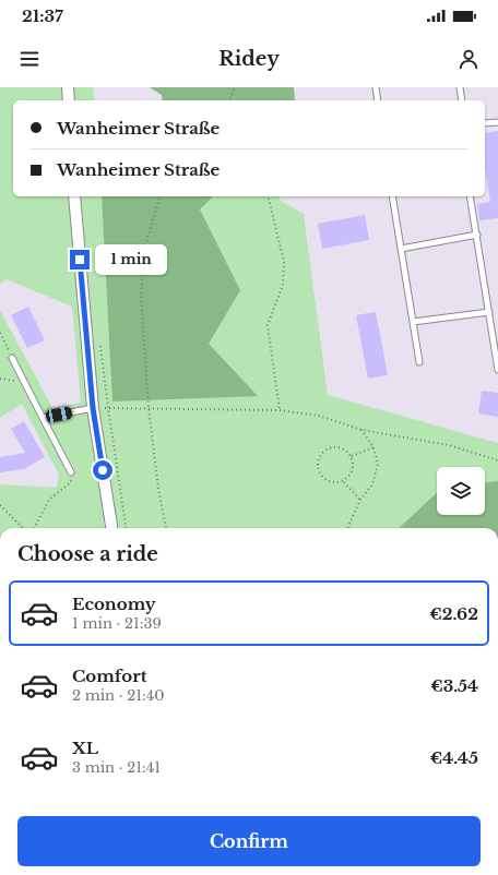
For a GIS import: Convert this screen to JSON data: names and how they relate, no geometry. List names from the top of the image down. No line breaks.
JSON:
{"page":{"status":"21:37","header":"Ridey","banner":["Wanheimer Straße","Wanheimer Straße"],"bubble":"1 min","heading":"Choose a ride","list":[{"name":"Economy","note":"1 min · 21:39","value":"€2.62"},{"name":"Comfort","note":"2 min · 21:40","value":"€3.54"},{"name":"XL","note":"3 min · 21:41","value":"€4.45"}],"buttons":"Confirm"}}
